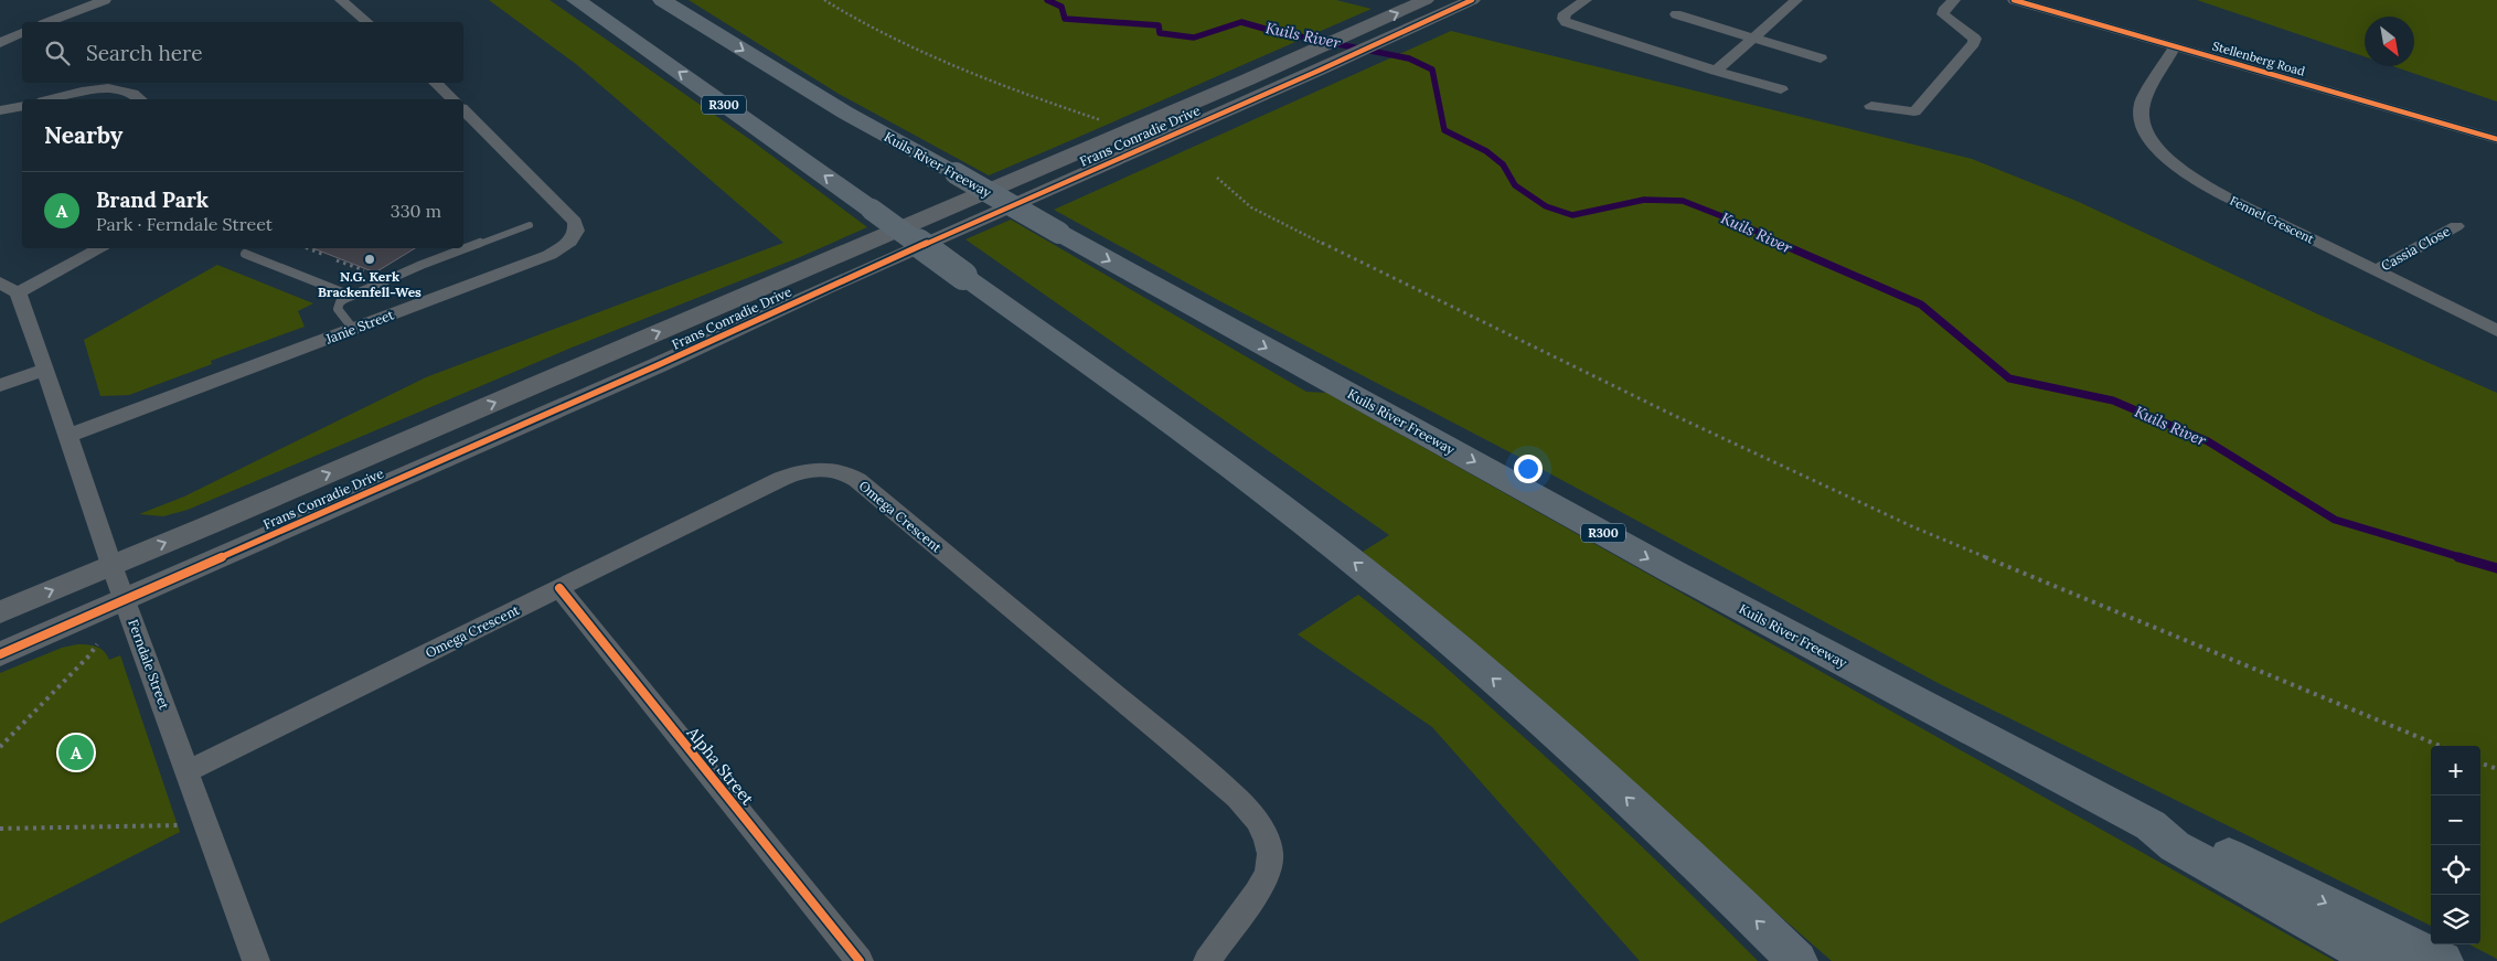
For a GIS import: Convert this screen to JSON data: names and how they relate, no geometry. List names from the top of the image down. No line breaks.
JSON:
{"streets":{"highway":["R300","Kuils River Freeway"],"street":["Stellenberg Road","Frans Conradie Drive","Fennel Crescent","Cassia Close","Janie Street","Omega Crescent","Ferndale Street","Alpha Street"]},"crossings":[["Stellenberg Road","Fennel Crescent"],["Frans Conradie Drive","Ferndale Street"],["Fennel Crescent","Cassia Close"],["Janie Street","Ferndale Street"],["Omega Crescent","Ferndale Street"],["Omega Crescent","Alpha Street"]],"water":["Kuils River"],"places":["N.G. Kerk Brackenfell-Wes"],"north":"bottom right","page":{"search":"Search here","heading":"Nearby","list":[{"mark":"A","name":"Brand Park","note":"Park · Ferndale Street","value":"330 m"}],"pins":"A","map_buttons":["+","−"]}}
